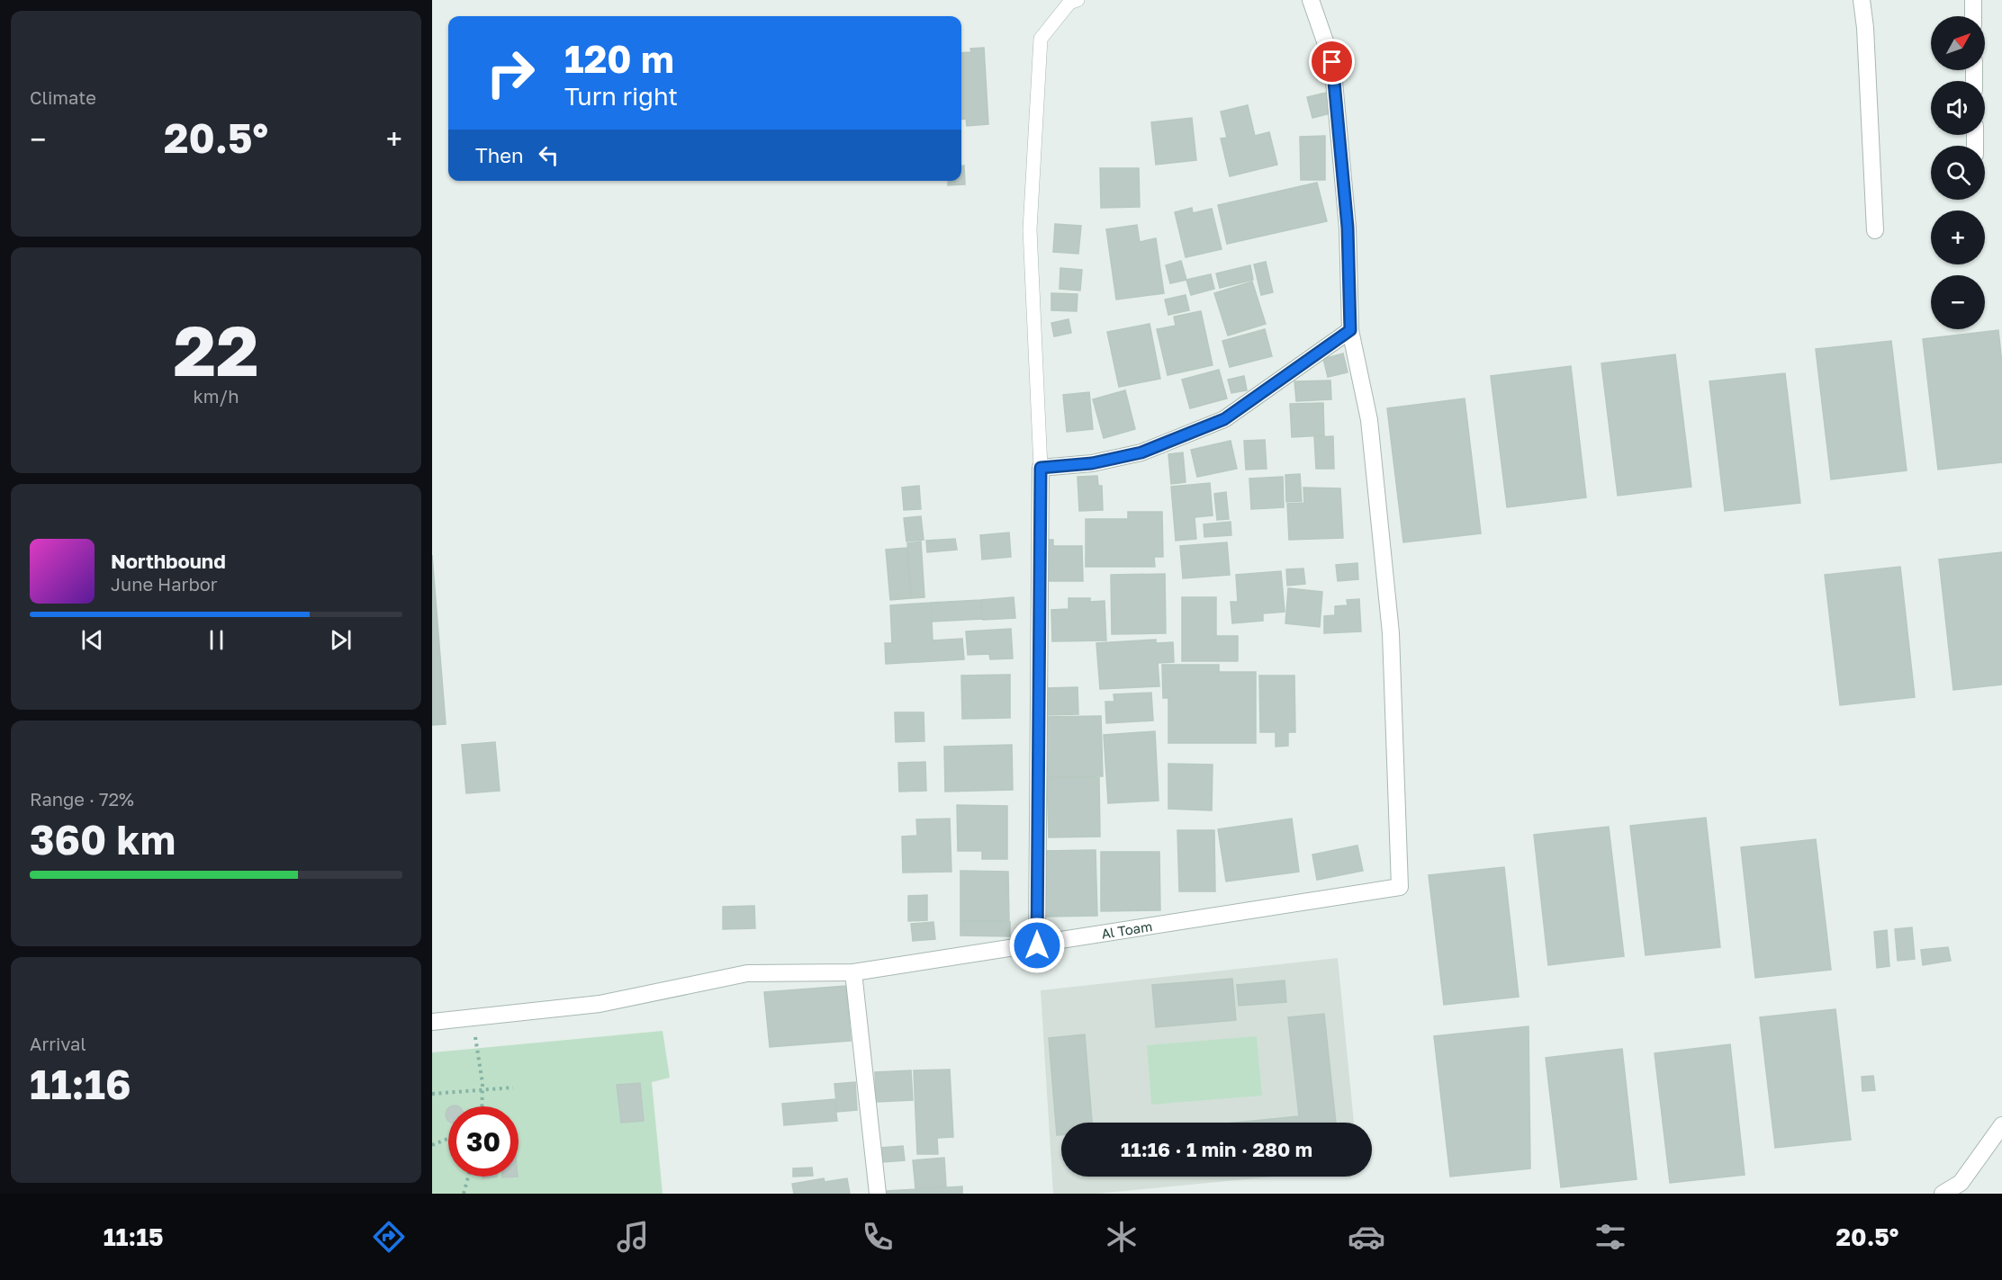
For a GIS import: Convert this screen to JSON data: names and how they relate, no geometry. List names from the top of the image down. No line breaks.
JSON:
{"streets":{"street":["Al Toam"]},"north":"top right","page":{"tile":["Climate",["22","km/h"],["Range · 72%","360 km"],["Arrival","11:16"]],"map_buttons":["+","−"],"turn":["120 m","Turn right"],"heat":["−","20.5°","+"],"then":"Then","song":["Northbound","June Harbor"],"limit":"30","trip":"11:16 · 1 min · 280 m","tabs":["11:15","20.5°"]}}
